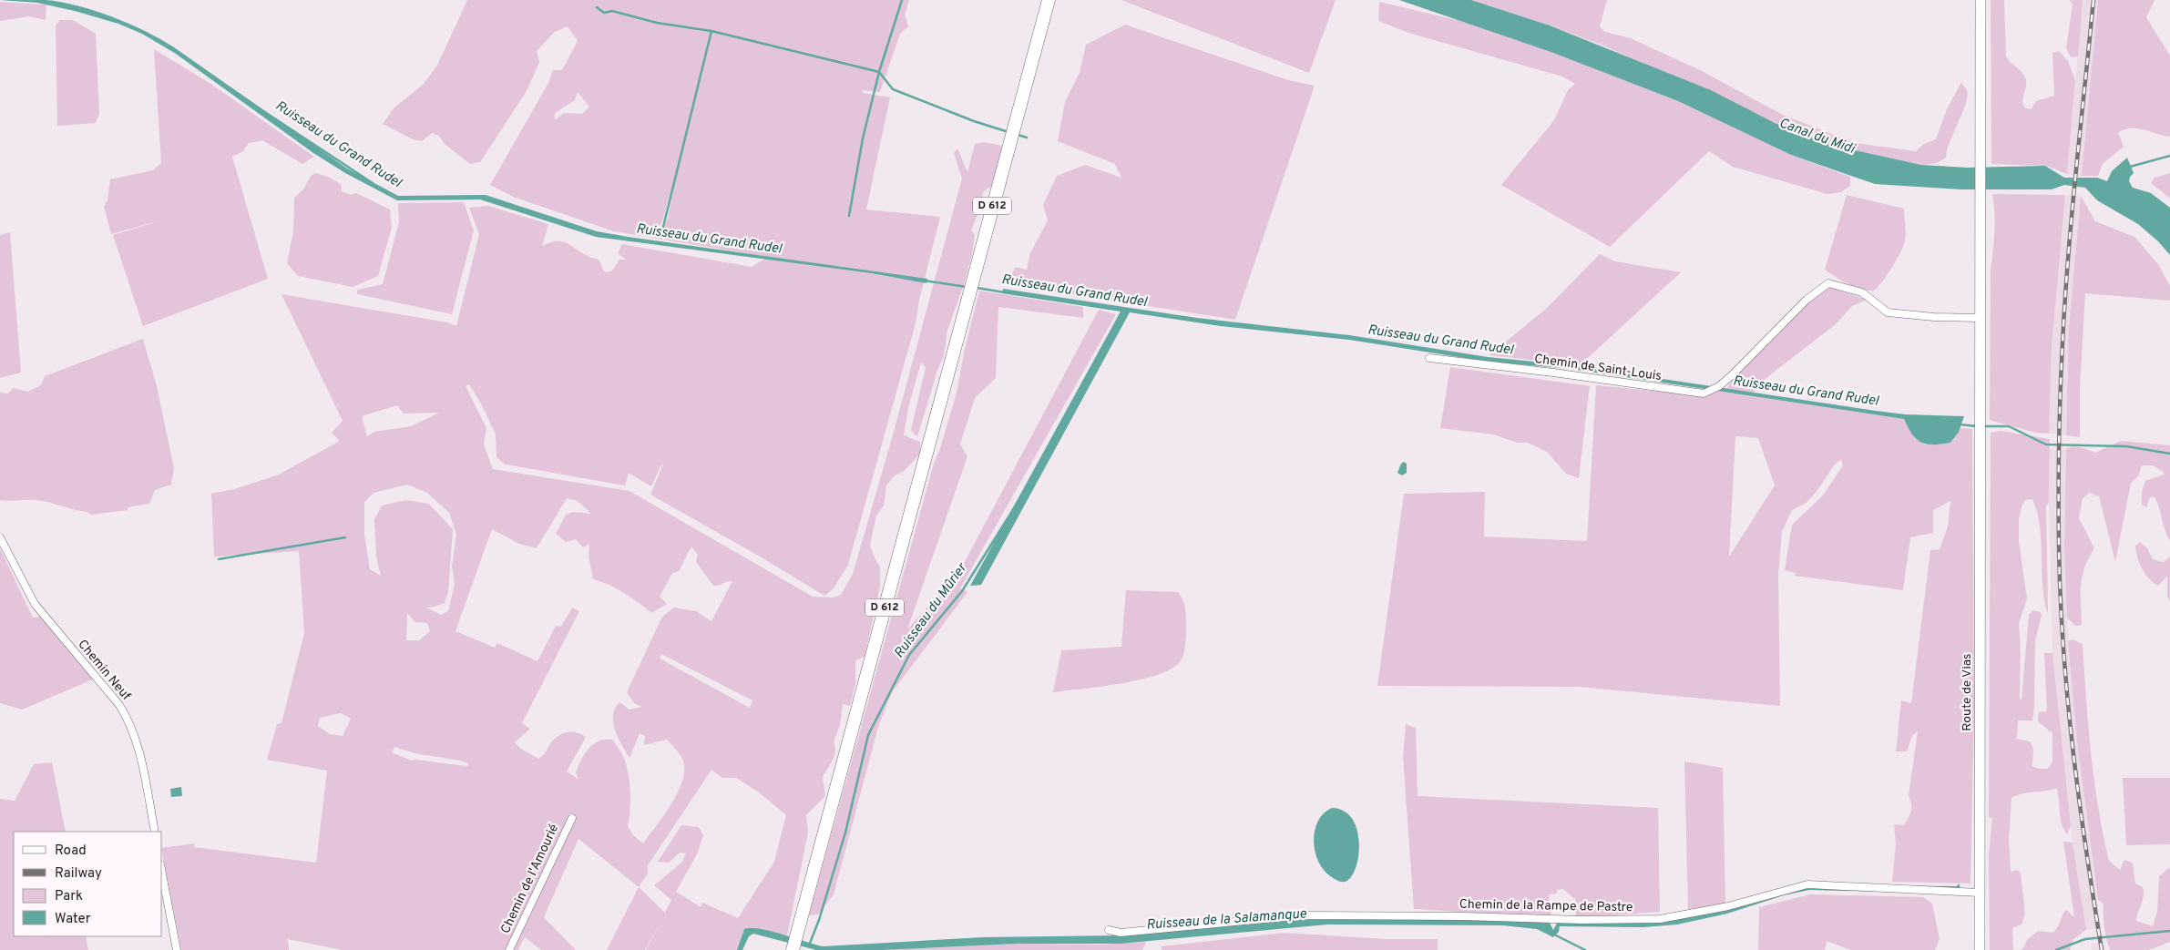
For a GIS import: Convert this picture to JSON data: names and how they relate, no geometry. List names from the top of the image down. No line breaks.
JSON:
{"streets":{"highway":["D 612"],"main road":["Route de Vias"],"street":["Chemin de Saint-Louis","Chemin Neuf","Chemin de l'Amourié","Chemin de la Rampe de Pastre"]},"crossings":[["Chemin de Saint-Louis","Route de Vias"],["Route de Vias","Chemin de la Rampe de Pastre"]],"water":["Canal du Midi","Ruisseau du Grand Rudel","Ruisseau du Mûrier","Ruisseau de la Salamanque"],"legend":["Road","Railway","Park","Water"]}
